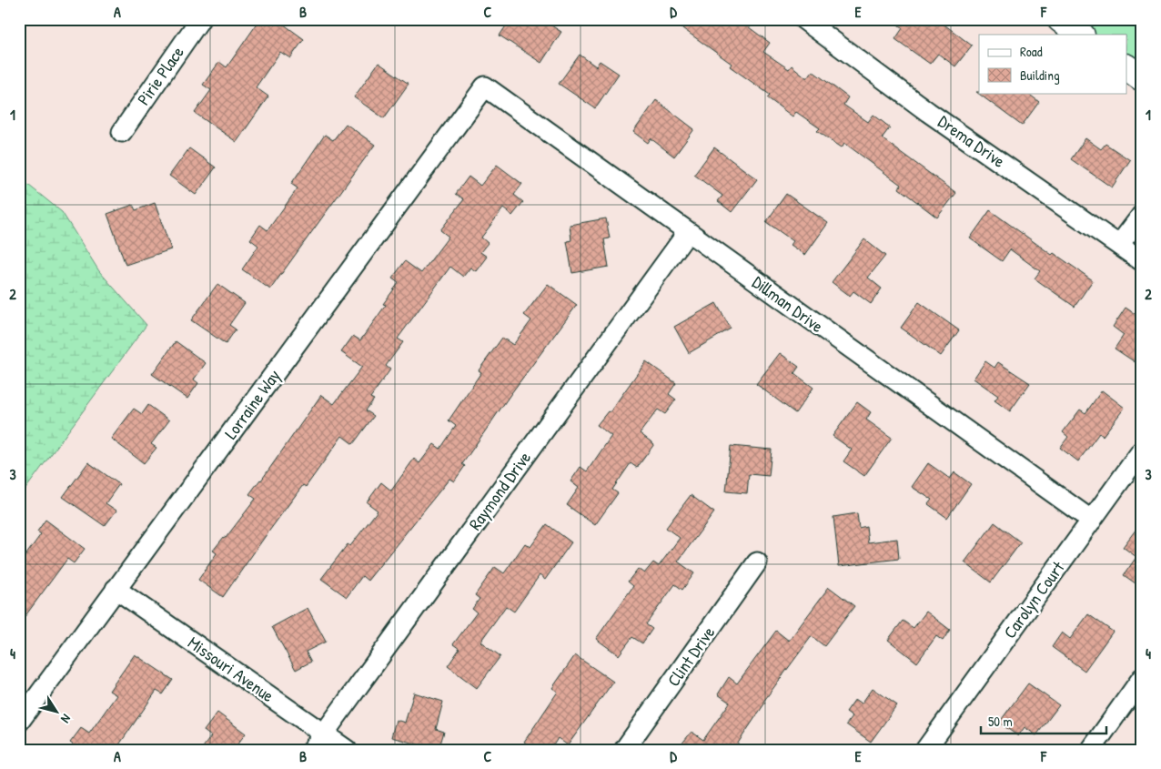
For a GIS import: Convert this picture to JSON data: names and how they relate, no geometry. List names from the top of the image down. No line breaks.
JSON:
{"streets":{"street":["Pirie Place","Drema Drive","Dillman Drive","Lorraine Way","Raymond Drive","Carolyn Court","Clint Drive","Missouri Avenue"]},"crossings":[["Dillman Drive","Lorraine Way"],["Dillman Drive","Raymond Drive"],["Dillman Drive","Carolyn Court"],["Lorraine Way","Missouri Avenue"],["Raymond Drive","Missouri Avenue"]],"legend":["Road","Building"],"scale_bar":"50 m","north":"bottom right","grid":{"columns":["A","B","C","D","E","F"],"rows":["1","2","3","4"]}}
